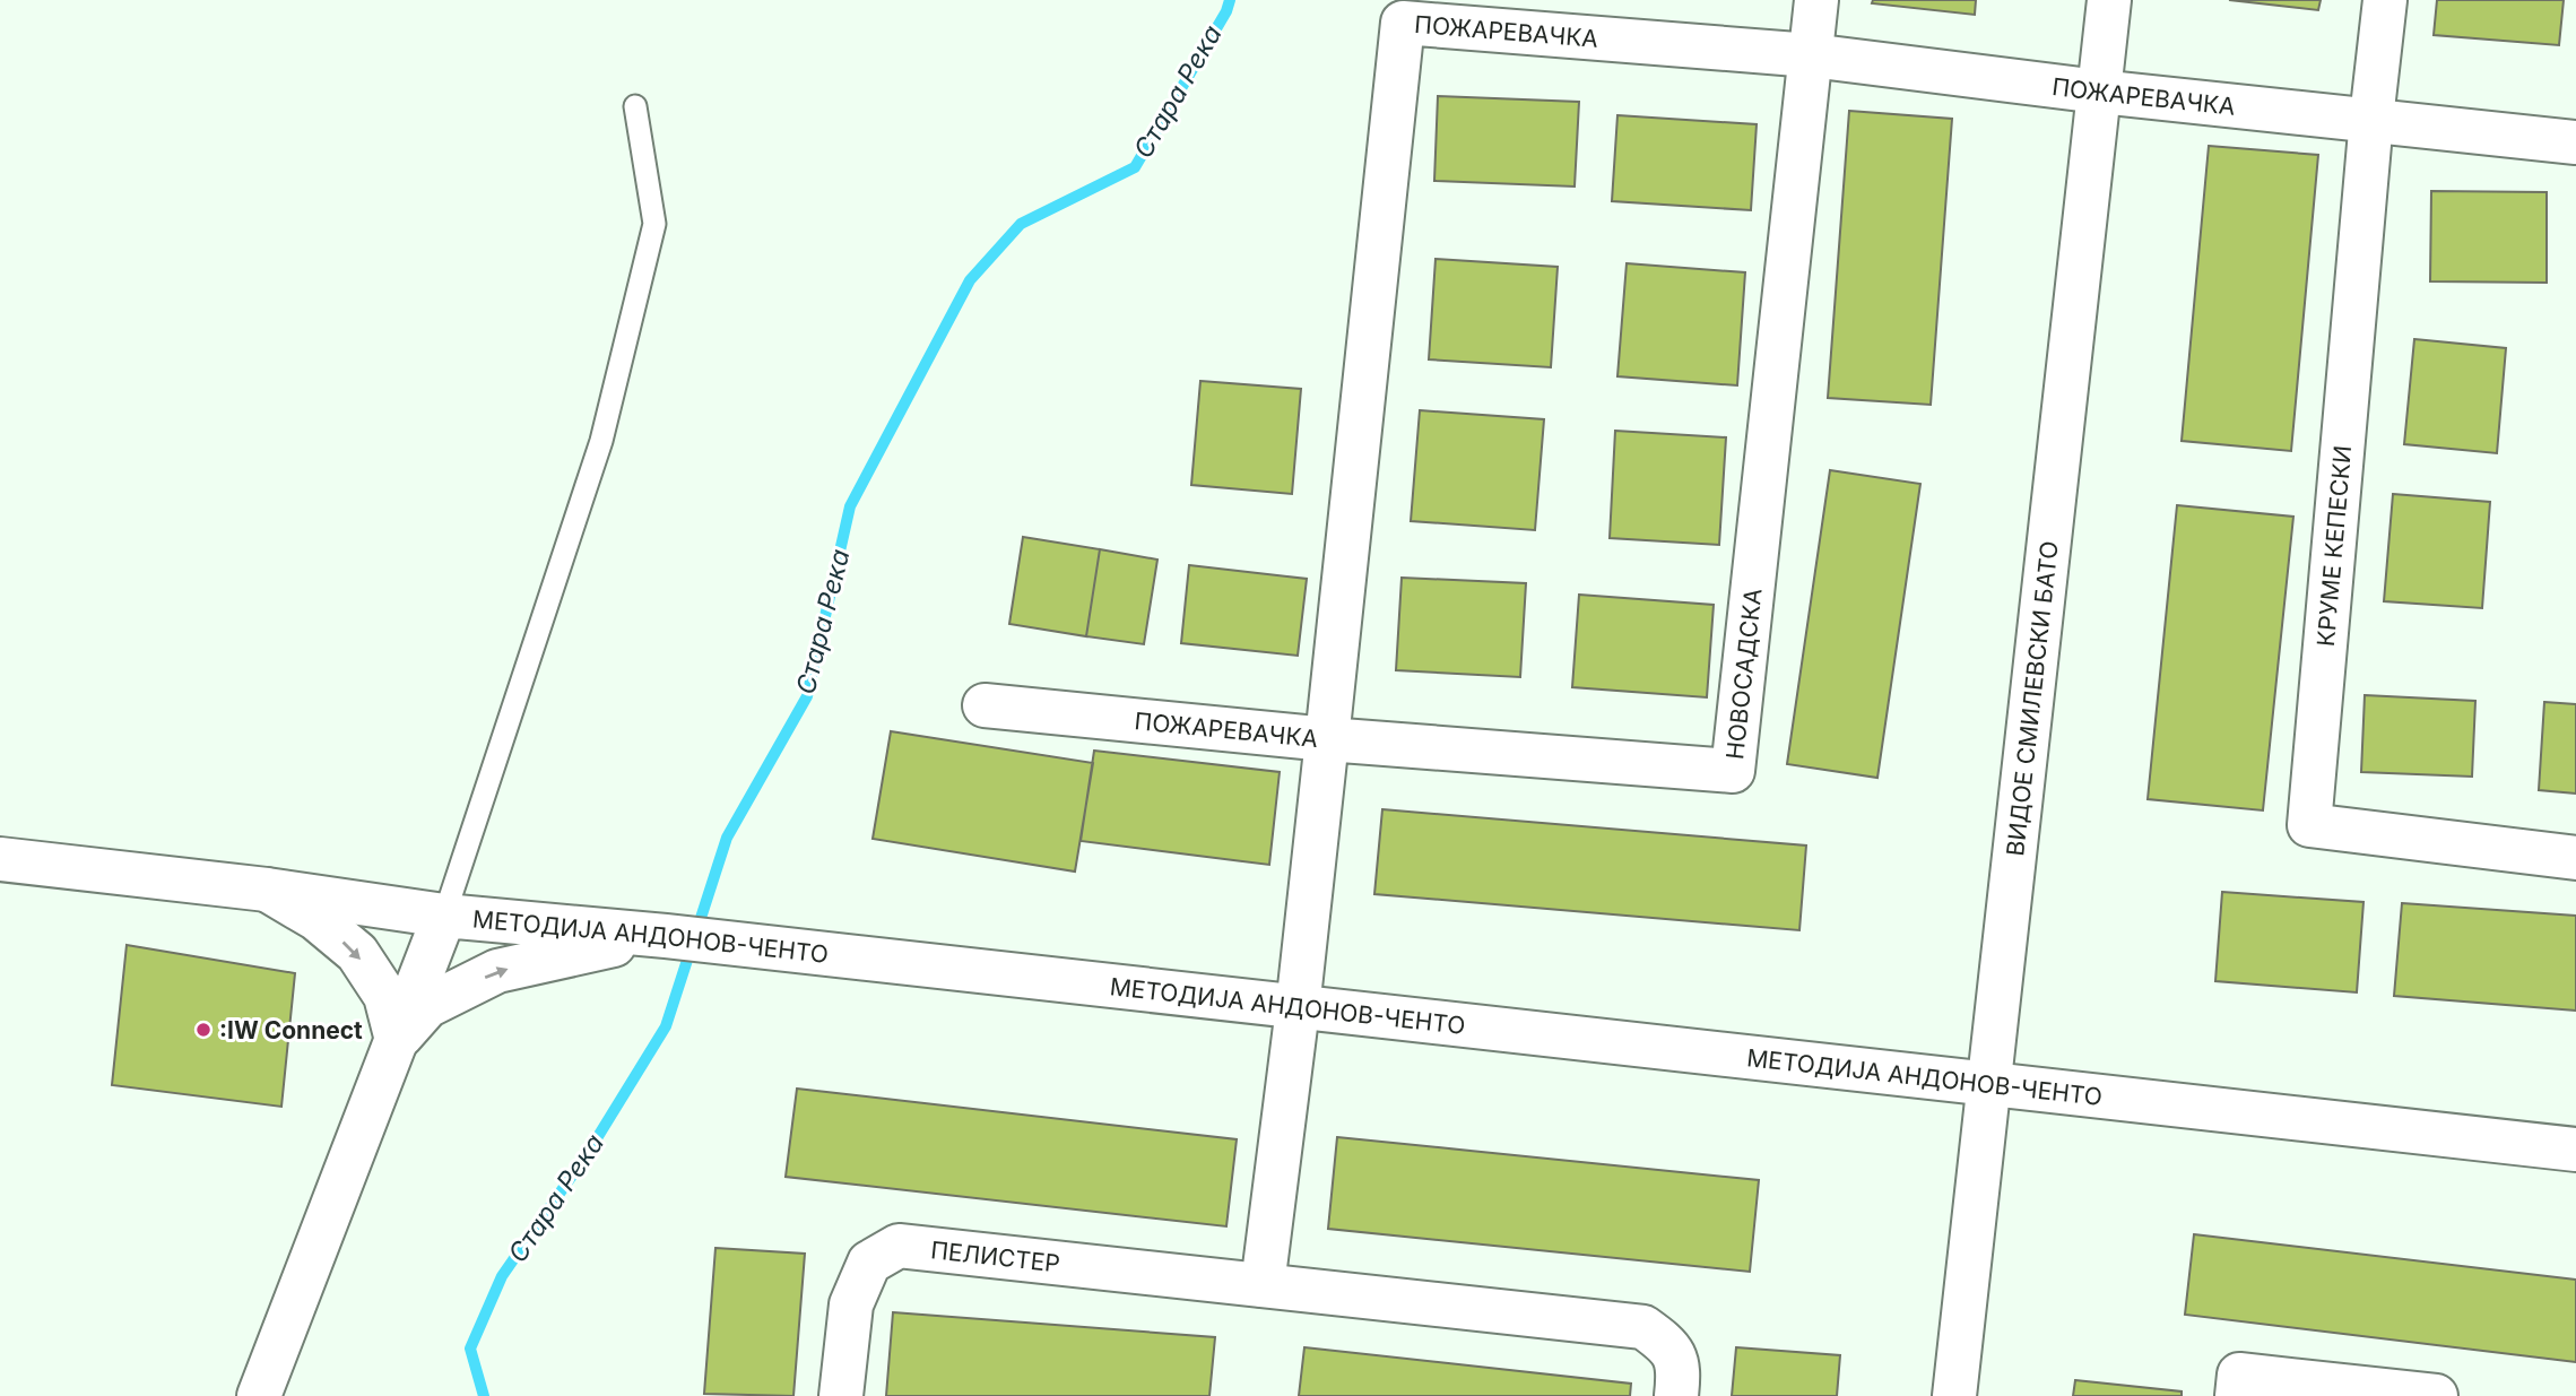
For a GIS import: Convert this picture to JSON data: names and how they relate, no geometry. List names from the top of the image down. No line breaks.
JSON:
{"streets":{"street":["ПОЖАРЕВАЧКА","КРУМЕ КЕПЕСКИ","НОВОСАДСКА","ВИДОЕ СМИЛЕВСКИ БАТО","МЕТОДИЈА АНДОНОВ-ЧЕНТО","ПЕЛИСТЕР"]},"crossings":[["ПОЖАРЕВАЧКА","КРУМЕ КЕПЕСКИ"],["ПОЖАРЕВАЧКА","НОВОСАДСКА"],["ПОЖАРЕВАЧКА","ВИДОЕ СМИЛЕВСКИ БАТО"],["ВИДОЕ СМИЛЕВСКИ БАТО","МЕТОДИЈА АНДОНОВ-ЧЕНТО"]],"water":["Стара Река"],"places":[":IW Connect"]}
